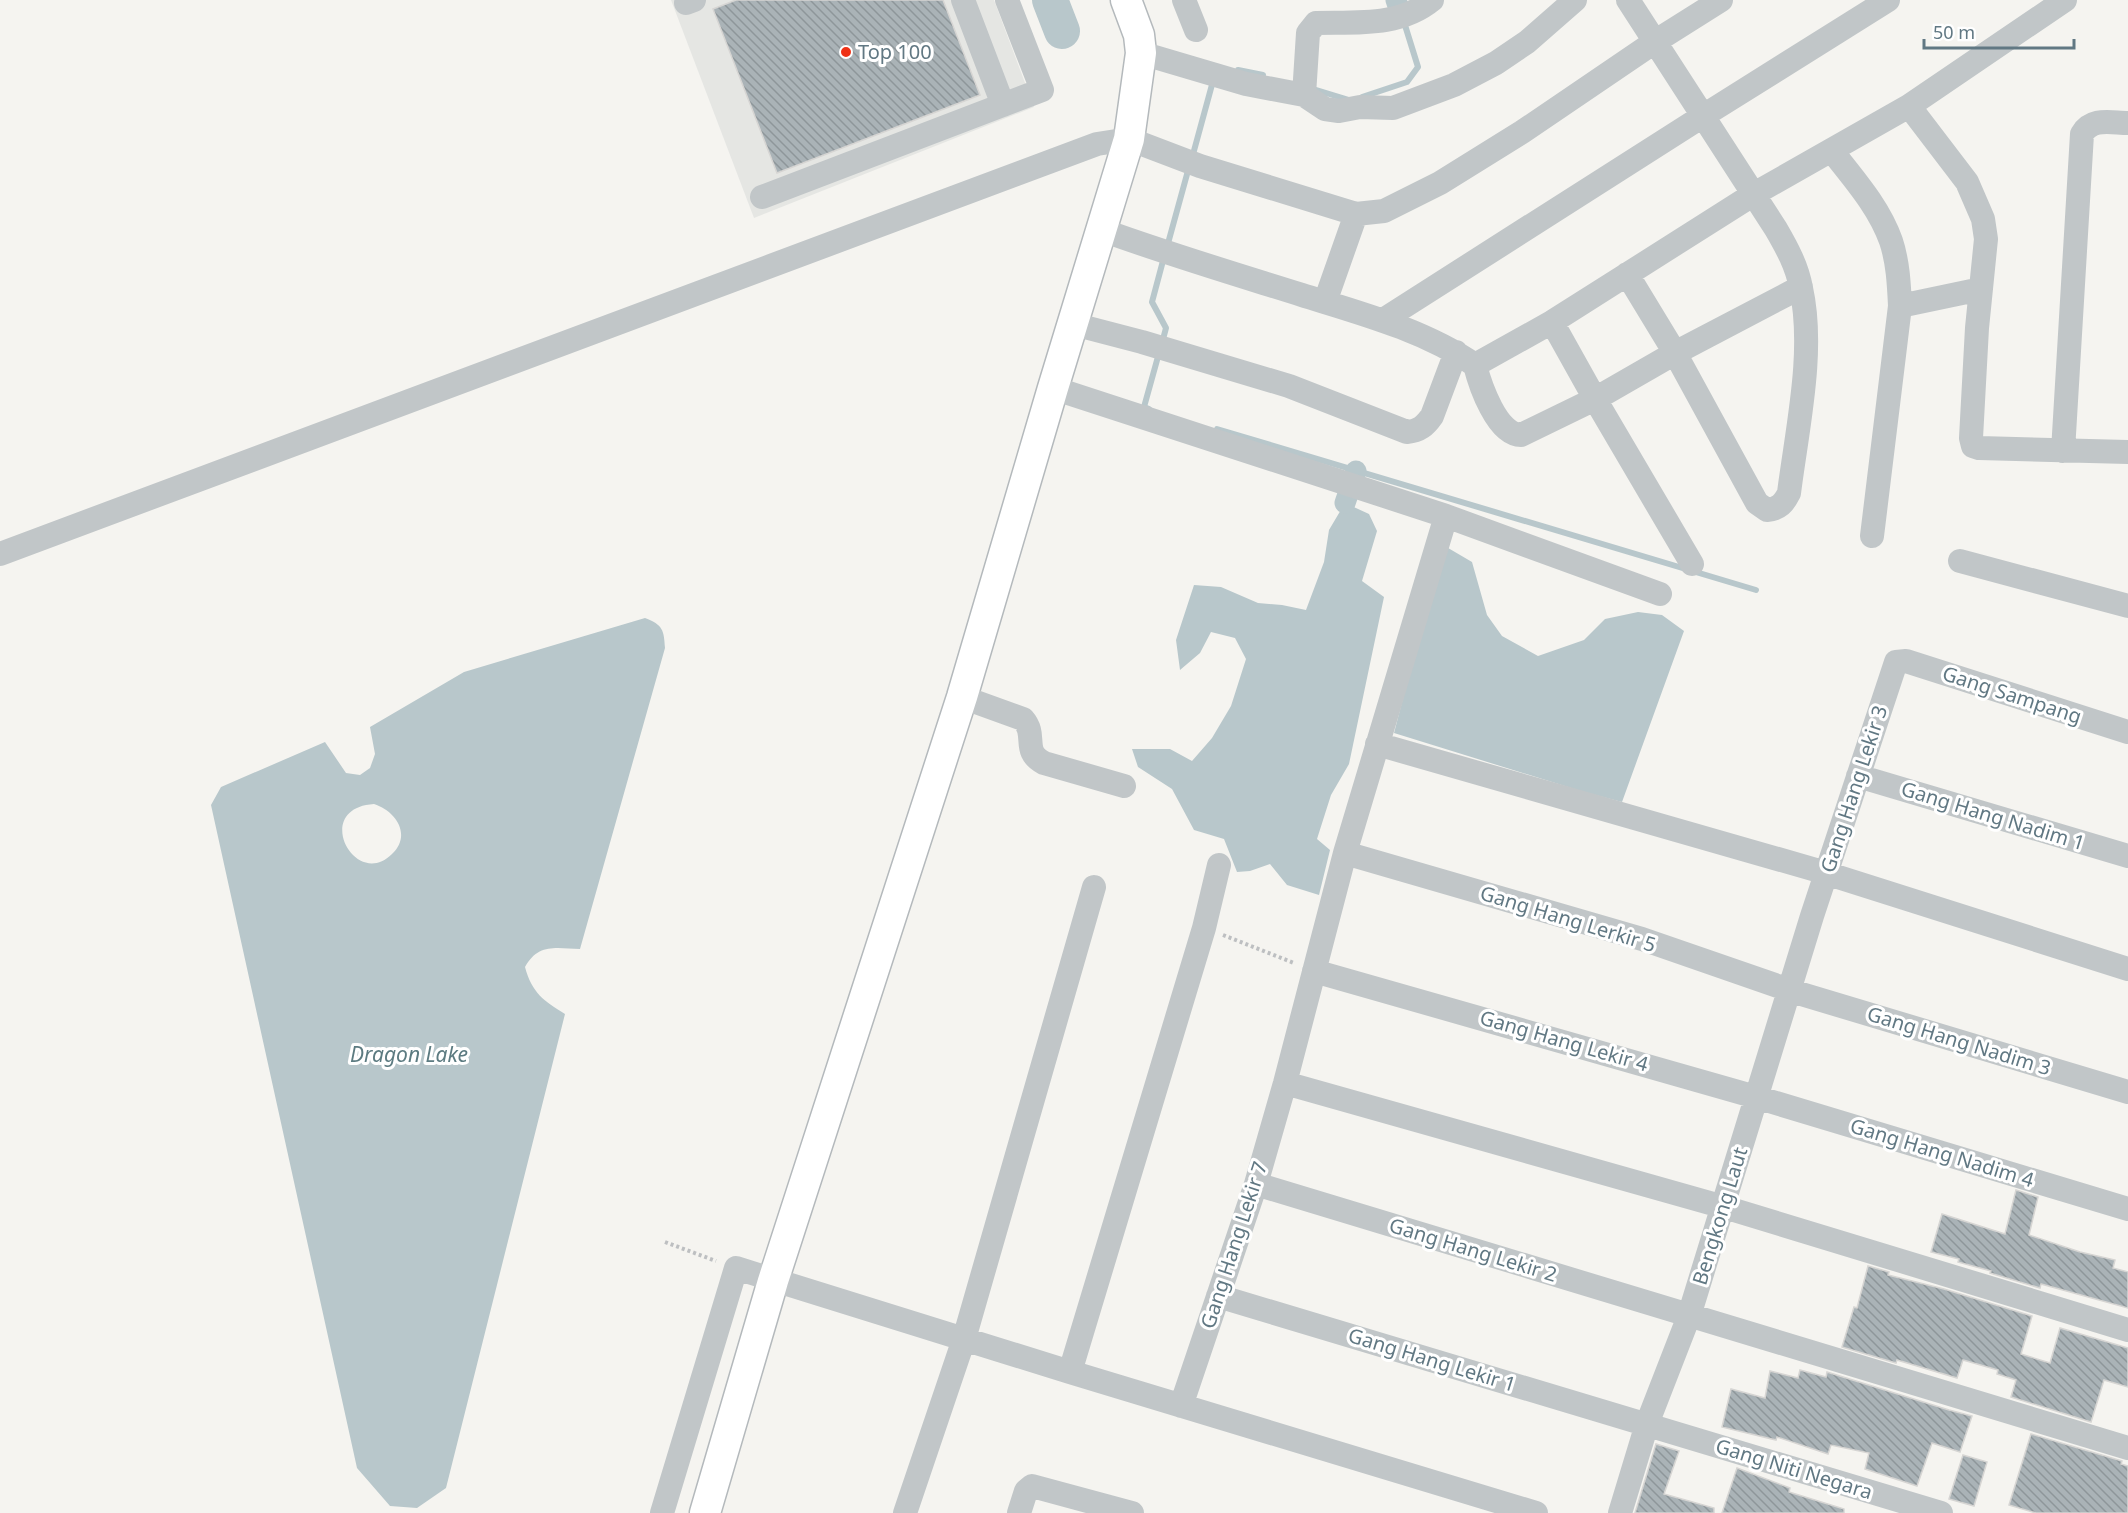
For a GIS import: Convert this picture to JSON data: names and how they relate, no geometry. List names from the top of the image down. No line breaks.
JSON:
{"streets":{"street":["Gang Sampang","Gang Hang Lekir 3","Gang Hang Nadim 1","Gang Hang Lerkir 5","Gang Hang Lekir 4","Gang Hang Nadim 3","Gang Hang Nadim 4","Bengkong Laut","Gang Hang Lekir 7","Gang Hang Lekir 2","Gang Hang Lekir 1","Gang Niti Negara"]},"crossings":[["Gang Sampang","Gang Hang Lekir 3"],["Gang Hang Lekir 3","Gang Hang Nadim 1"],["Gang Hang Lekir 3","Bengkong Laut"],["Gang Hang Lerkir 5","Gang Hang Nadim 3"],["Gang Hang Lerkir 5","Bengkong Laut"],["Gang Hang Lerkir 5","Gang Hang Lekir 7"],["Gang Hang Lekir 4","Gang Hang Nadim 4"],["Gang Hang Lekir 4","Bengkong Laut"],["Gang Hang Lekir 4","Gang Hang Lekir 7"],["Gang Hang Nadim 3","Bengkong Laut"],["Gang Hang Nadim 4","Bengkong Laut"],["Bengkong Laut","Gang Hang Lekir 2"],["Bengkong Laut","Gang Hang Lekir 1"],["Bengkong Laut","Gang Niti Negara"],["Gang Hang Lekir 7","Gang Hang Lekir 2"],["Gang Hang Lekir 7","Gang Hang Lekir 1"],["Gang Hang Lekir 1","Gang Niti Negara"]],"water":["Dragon Lake"],"places":["Top 100"],"scale_bar":"50 m"}
